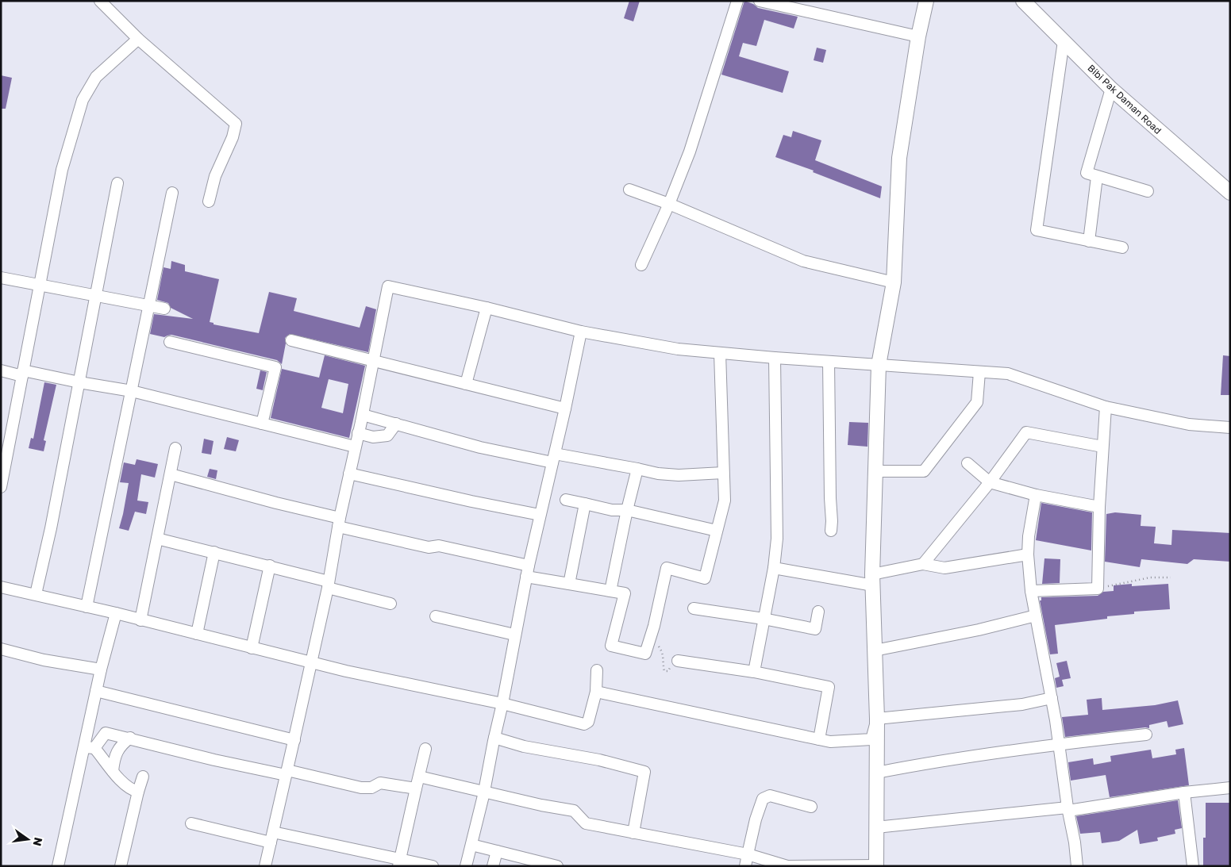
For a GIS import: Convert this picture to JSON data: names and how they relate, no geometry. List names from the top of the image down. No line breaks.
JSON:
{"streets":{"street":["Bibi Pak Daman Road"]},"north":"right"}
